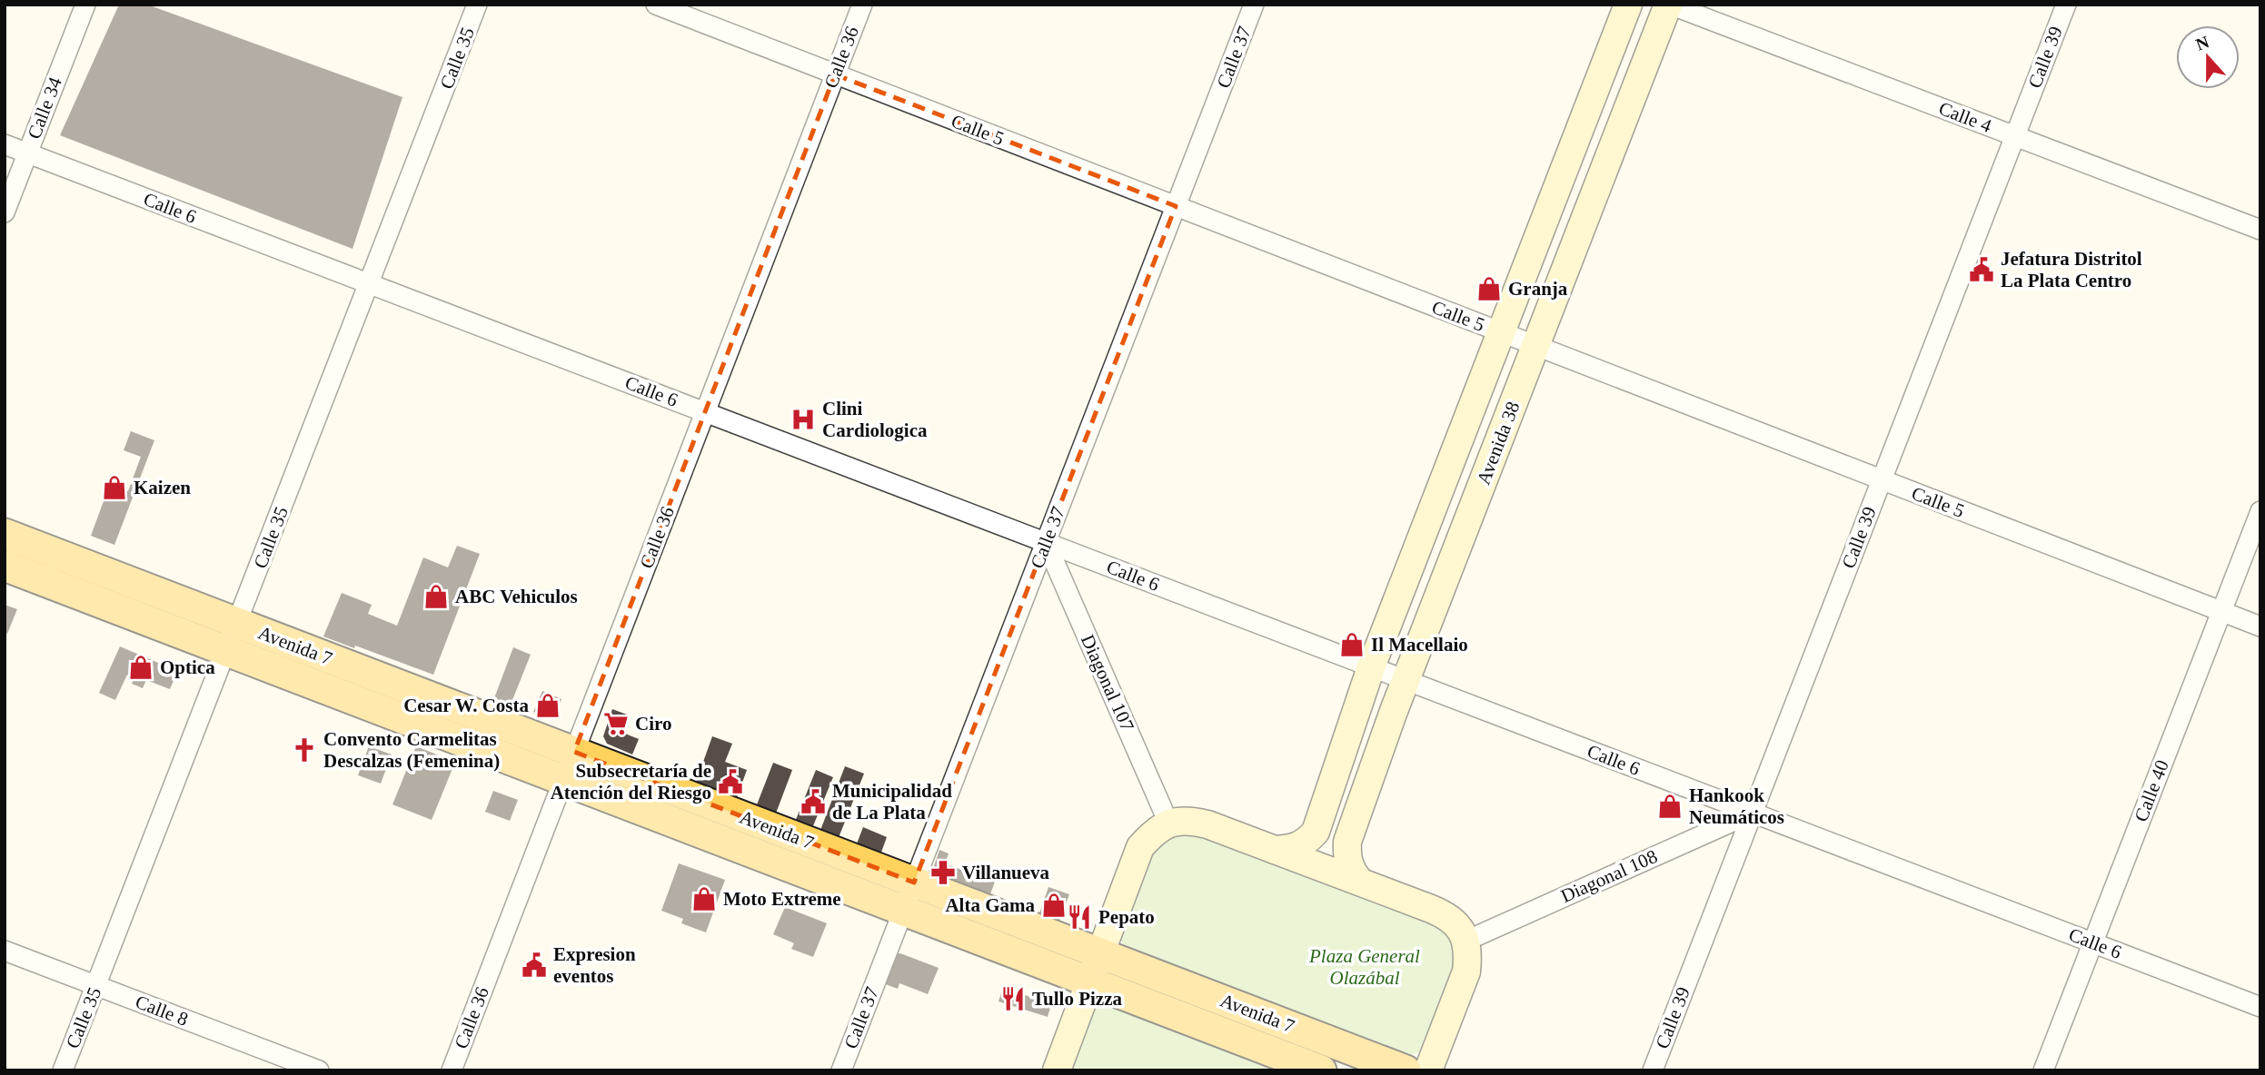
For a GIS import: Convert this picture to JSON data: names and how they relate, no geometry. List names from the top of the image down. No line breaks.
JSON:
{"streets":{"main road":["Avenida 38","Avenida 7"],"street":["Calle 36","Calle 37","Calle 39","Calle 35","Calle 34","Calle 4","Calle 5","Calle 6","Diagonal 107","Calle 40","Diagonal 108","Calle 8"]},"crossings":[["Calle 36","Calle 5"],["Calle 36","Calle 6"],["Calle 36","Avenida 7"],["Calle 37","Calle 5"],["Calle 37","Calle 6"],["Calle 37","Avenida 7"],["Calle 37","Diagonal 107"],["Calle 39","Calle 4"],["Calle 39","Calle 5"],["Calle 39","Calle 6"],["Calle 39","Diagonal 108"],["Calle 35","Calle 6"],["Calle 35","Avenida 7"],["Calle 35","Calle 8"],["Calle 34","Calle 6"],["Calle 4","Avenida 38"],["Calle 5","Avenida 38"],["Calle 5","Calle 40"],["Calle 6","Avenida 38"],["Calle 6","Diagonal 107"],["Calle 6","Calle 40"],["Calle 6","Diagonal 108"]],"parks":["Plaza General Olazábal"],"places":{"public building":["Jefatura Distritol La Plata Centro","Subsecretaría de Atención del Riesgo","Municipalidad de La Plata","Expresion eventos"],"shop":["Granja","Kaizen","ABC Vehiculos","Il Macellaio","Optica","Cesar W. Costa","Hankook Neumáticos","Moto Extreme","Alta Gama"],"hospital":["Clini Cardiologica"],"supermarket":["Ciro"],"church":["Convento Carmelitas Descalzas (Femenina)"],"pharmacy":["Villanueva"],"restaurant":["Pepato","Tullo Pizza"]},"north":"top"}
